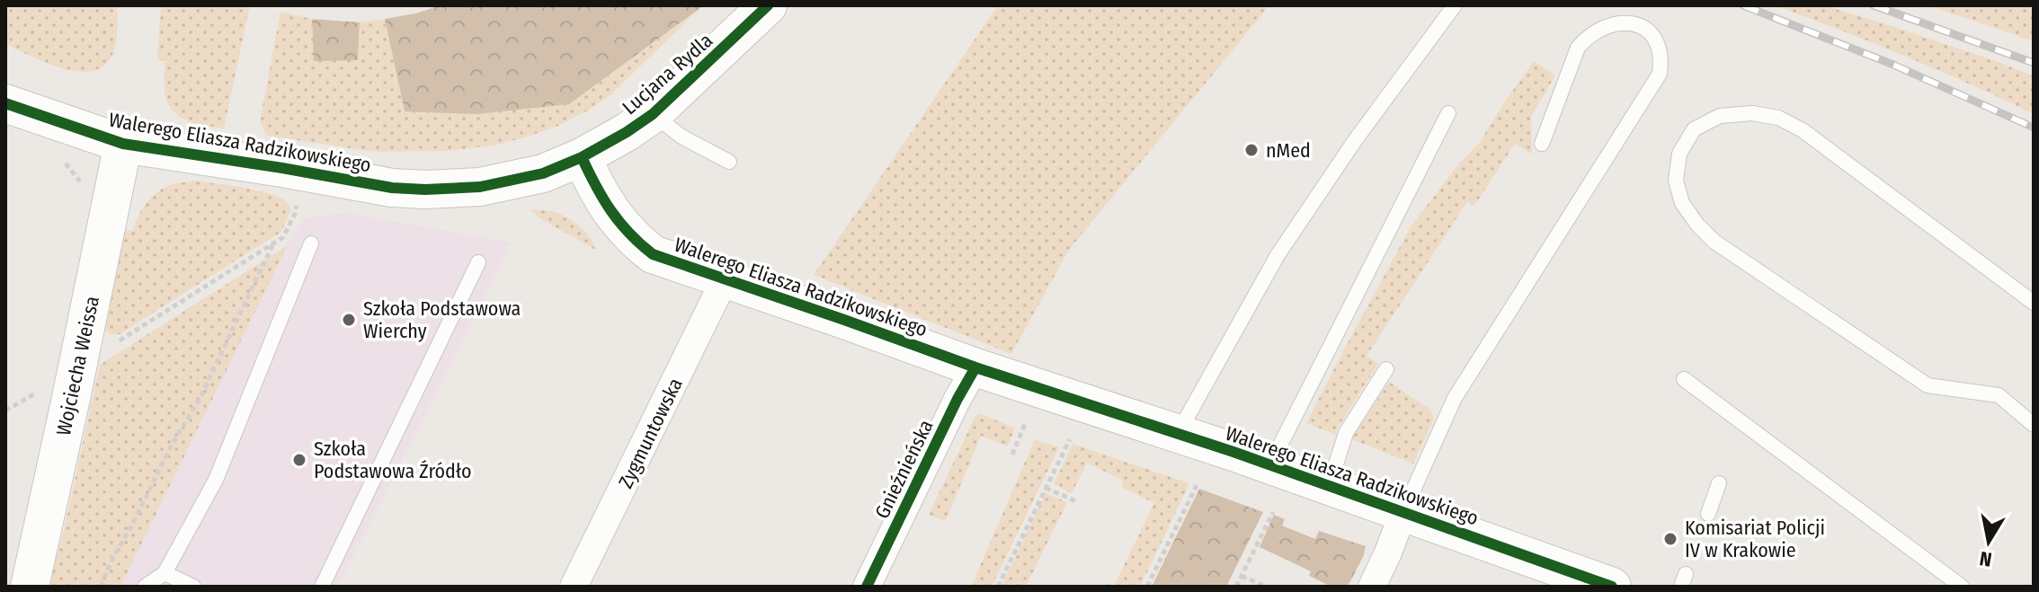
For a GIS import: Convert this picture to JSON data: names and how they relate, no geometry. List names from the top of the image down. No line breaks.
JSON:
{"streets":{"street":["Lucjana Rydla","Walerego Eliasza Radzikowskiego","Wojciecha Weissa","Zygmuntowska","Gnieźnieńska"]},"crossings":[["Lucjana Rydla","Walerego Eliasza Radzikowskiego"],["Walerego Eliasza Radzikowskiego","Wojciecha Weissa"],["Walerego Eliasza Radzikowskiego","Zygmuntowska"],["Walerego Eliasza Radzikowskiego","Gnieźnieńska"]],"places":["nMed","Szkoła Podstawowa Wierchy","Szkoła Podstawowa Źródło","Komisariat Policji IV w Krakowie"],"north":"bottom"}
